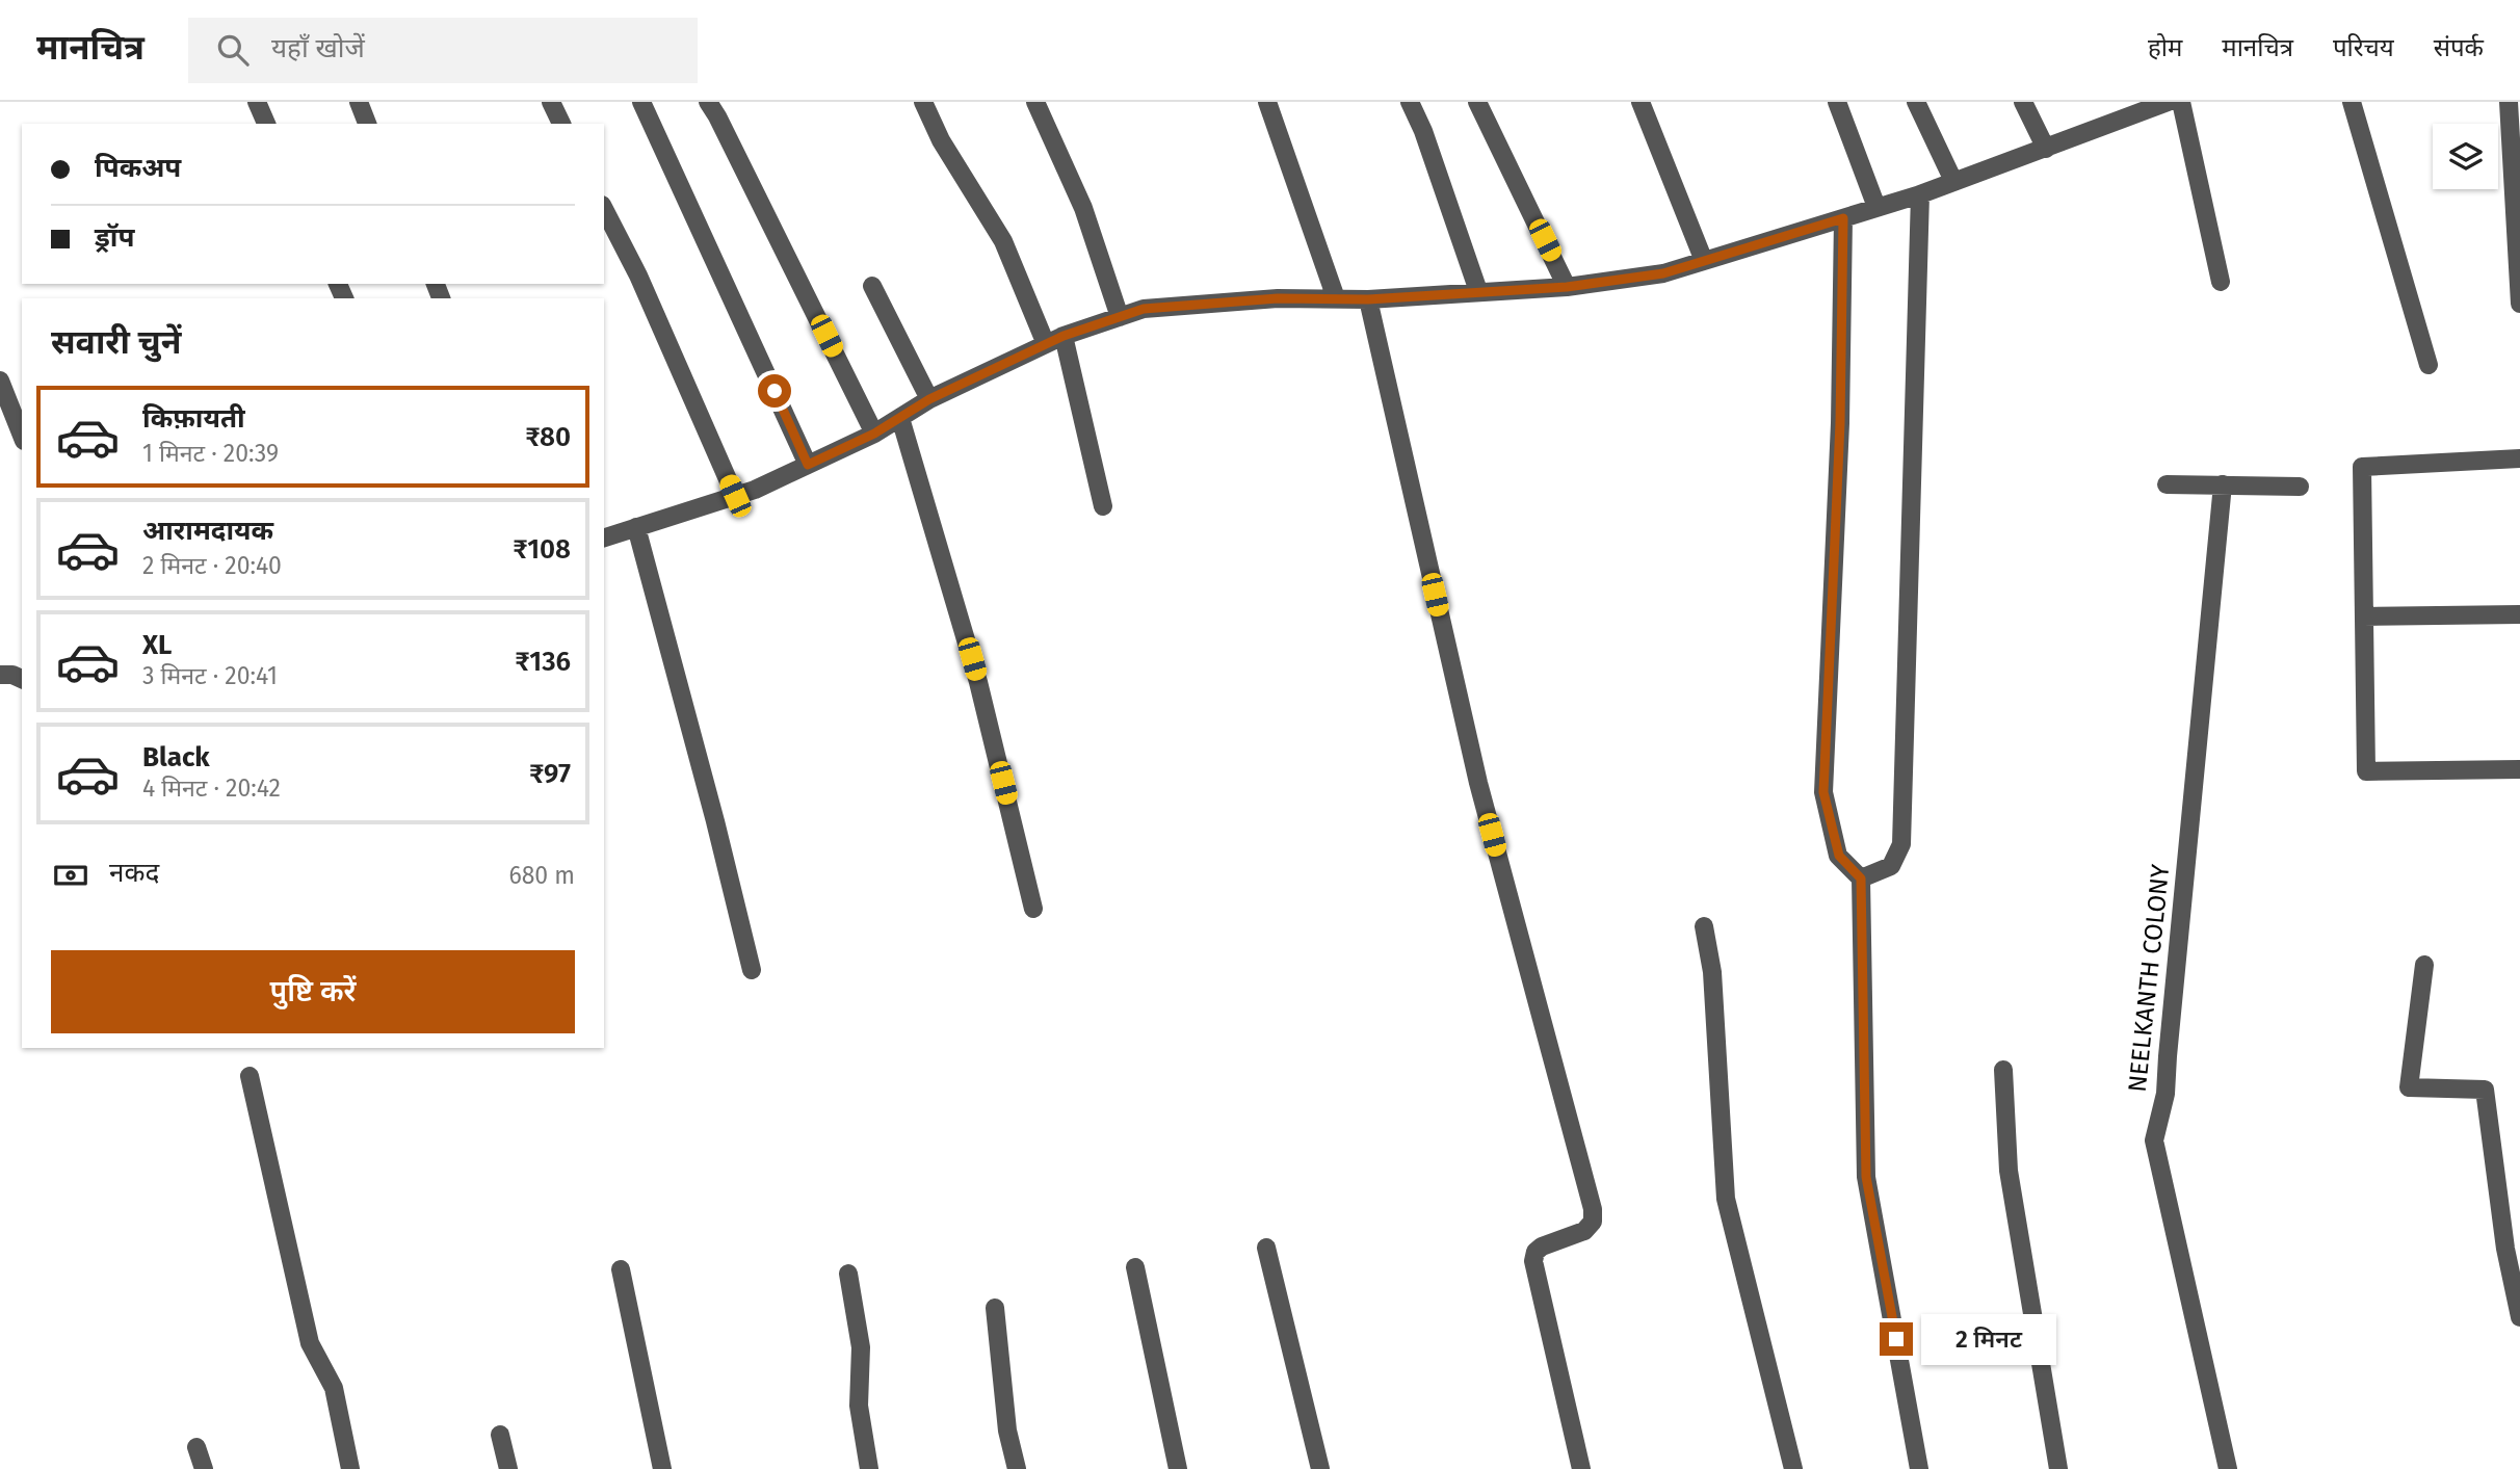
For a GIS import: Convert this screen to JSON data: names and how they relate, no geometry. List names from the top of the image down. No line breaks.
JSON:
{"streets":{"street":["NEELKANTH COLONY"]},"page":{"header":"मानचित्र","search":"यहाँ खोजें","nav":["होम","मानचित्र","परिचय","संपर्क"],"banner":["पिकअप","ड्रॉप"],"heading":"सवारी चुनें","list":[{"name":"किफ़ायती","note":"1 मिनट · 20:39","value":"₹80"},{"name":"आरामदायक","note":"2 मिनट · 20:40","value":"₹108"},{"name":"XL","note":"3 मिनट · 20:41","value":"₹136"},{"name":"Black","note":"4 मिनट · 20:42","value":"₹97"}],"pay":["नकद","680 m"],"buttons":"पुष्टि करें","bubble":"2 मिनट"}}
